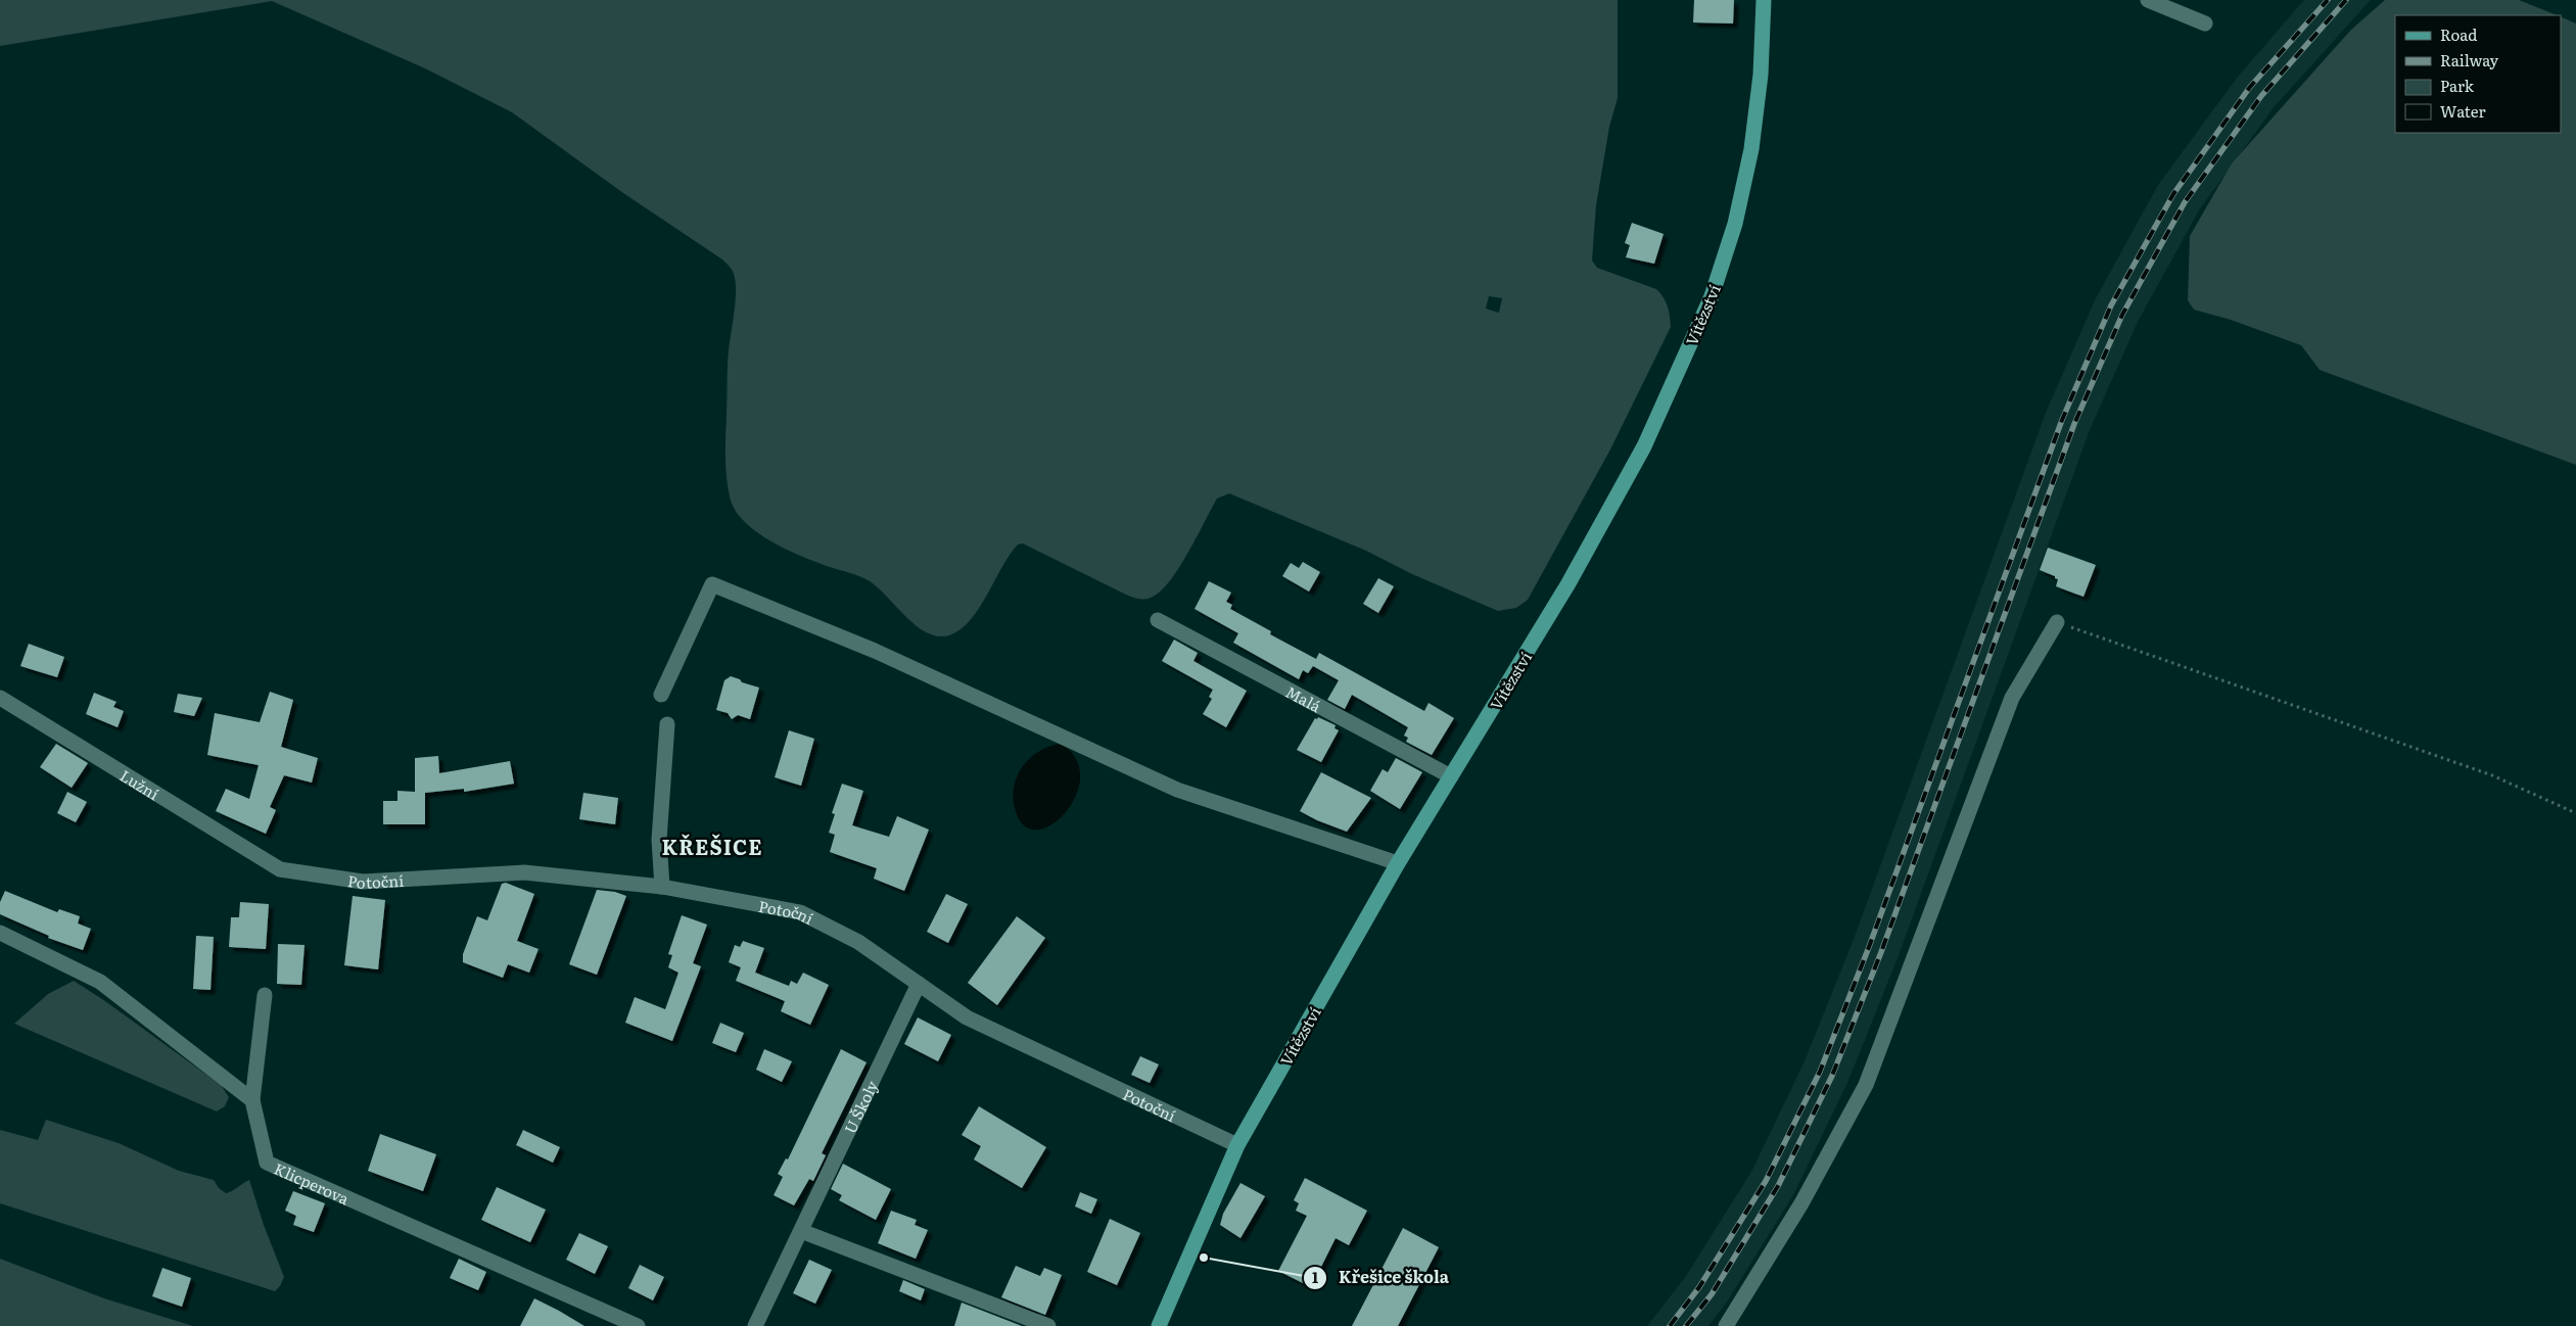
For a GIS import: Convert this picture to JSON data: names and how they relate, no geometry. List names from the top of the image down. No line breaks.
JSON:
{"streets":{"main road":["Vítězství"],"street":["Malá","Lužní","Potoční","U Školy","Klicperova"]},"crossings":[["Vítězství","Malá"],["Vítězství","Potoční"],["Lužní","Potoční"],["Potoční","U Školy"]],"districts":["KŘEŠICE"],"places":["Křešice škola"],"legend":["Road","Railway","Park","Water"]}
